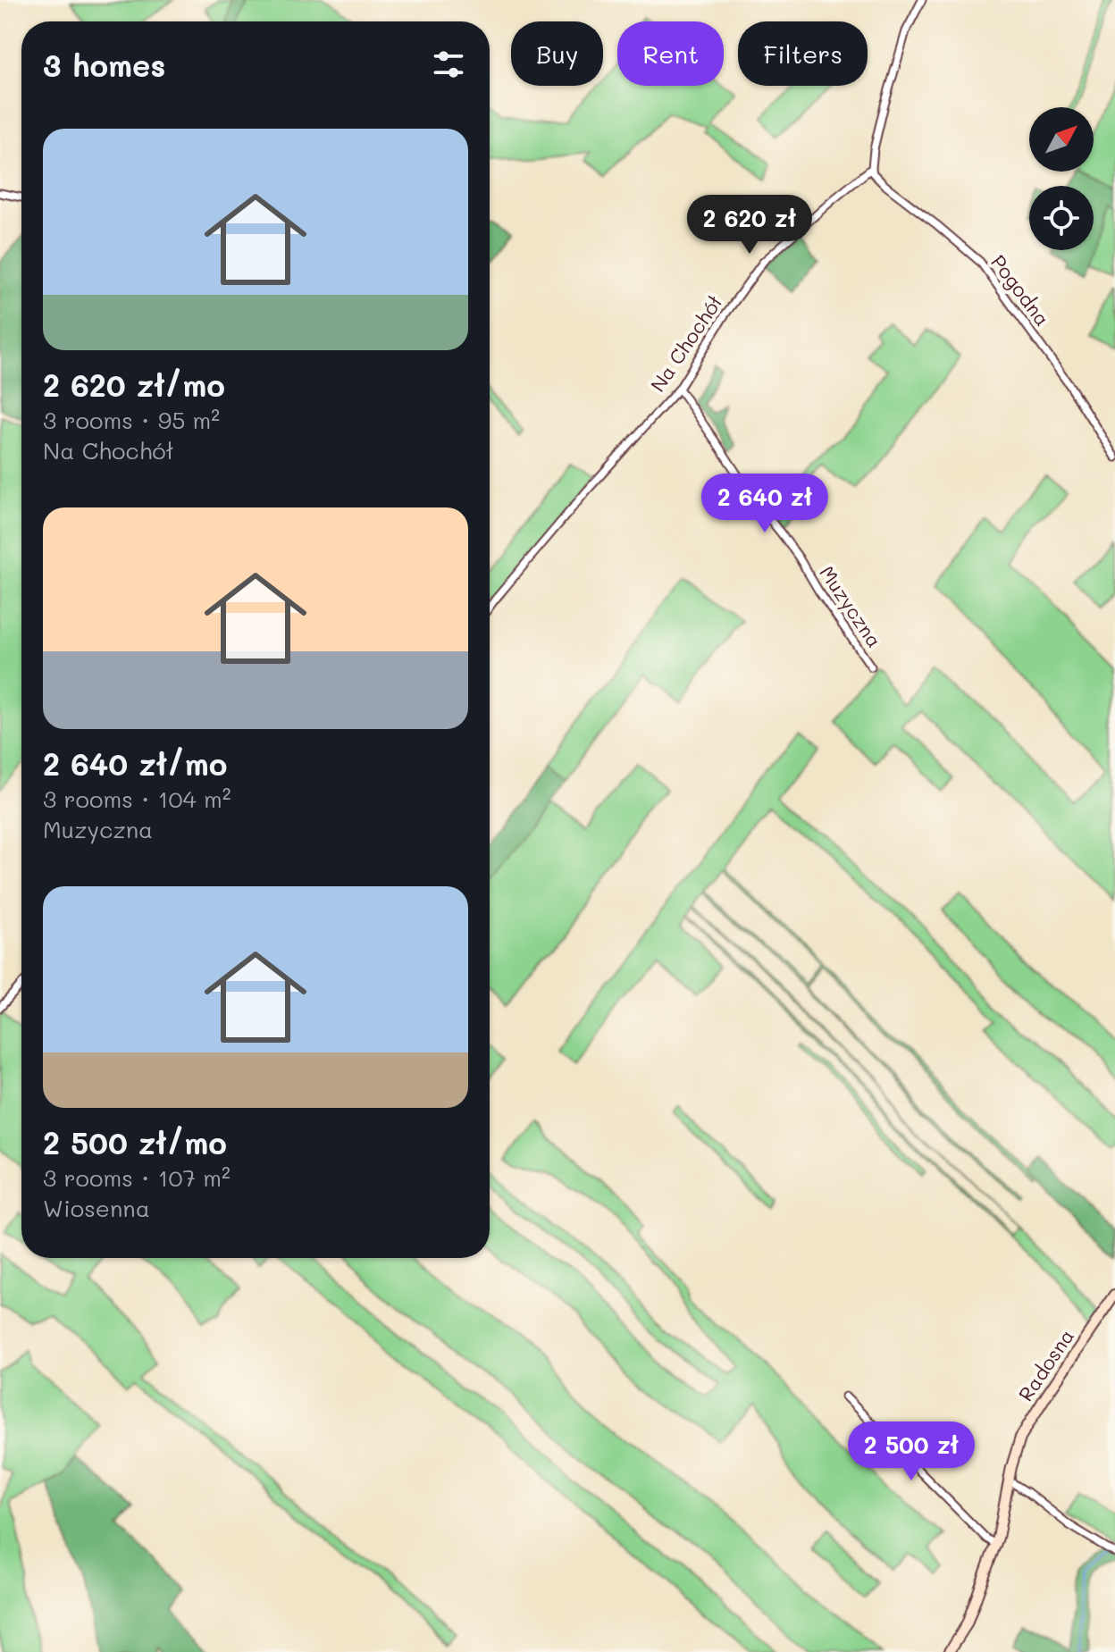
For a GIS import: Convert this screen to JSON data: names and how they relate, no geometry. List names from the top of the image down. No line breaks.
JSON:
{"streets":{"street":["Pogodna","Na Chochół","Muzyczna","Radosna"]},"crossings":[["Pogodna","Na Chochół"],["Na Chochół","Muzyczna"]],"north":"top right","page":{"chip":["Buy","Rent","Filters"],"heading":"3 homes","list":[{"name":"2 620 zł/mo","note":"3 rooms · 95 m² · Na Chochół"},{"name":"2 640 zł/mo","note":"3 rooms · 104 m² · Muzyczna"},{"name":"2 500 zł/mo","note":"3 rooms · 107 m² · Wiosenna"}],"price":["2 620 zł","2 640 zł","2 500 zł"]}}
